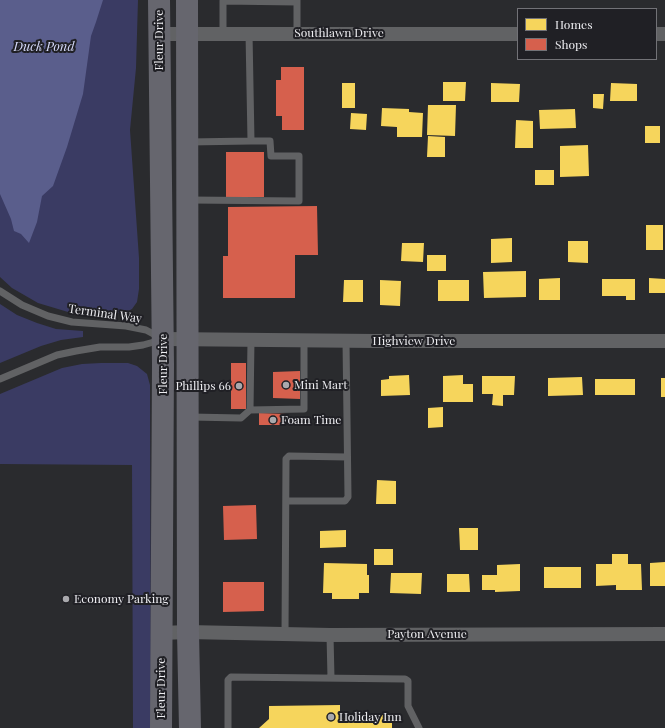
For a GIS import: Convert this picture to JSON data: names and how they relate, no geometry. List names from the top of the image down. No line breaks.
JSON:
{"streets":{"main road":["Fleur Drive"],"street":["Southlawn Drive","Highview Drive","Payton Avenue"],"lane":["Terminal Way"]},"crossings":[["Southlawn Drive","Fleur Drive"],["Fleur Drive","Terminal Way"],["Fleur Drive","Highview Drive"],["Fleur Drive","Payton Avenue"],["Terminal Way","Highview Drive"]],"water":["Duck Pond"],"places":["Mini Mart","Phillips 66","Foam Time","Economy Parking","Holiday Inn"],"legend":["Homes","Shops"]}
